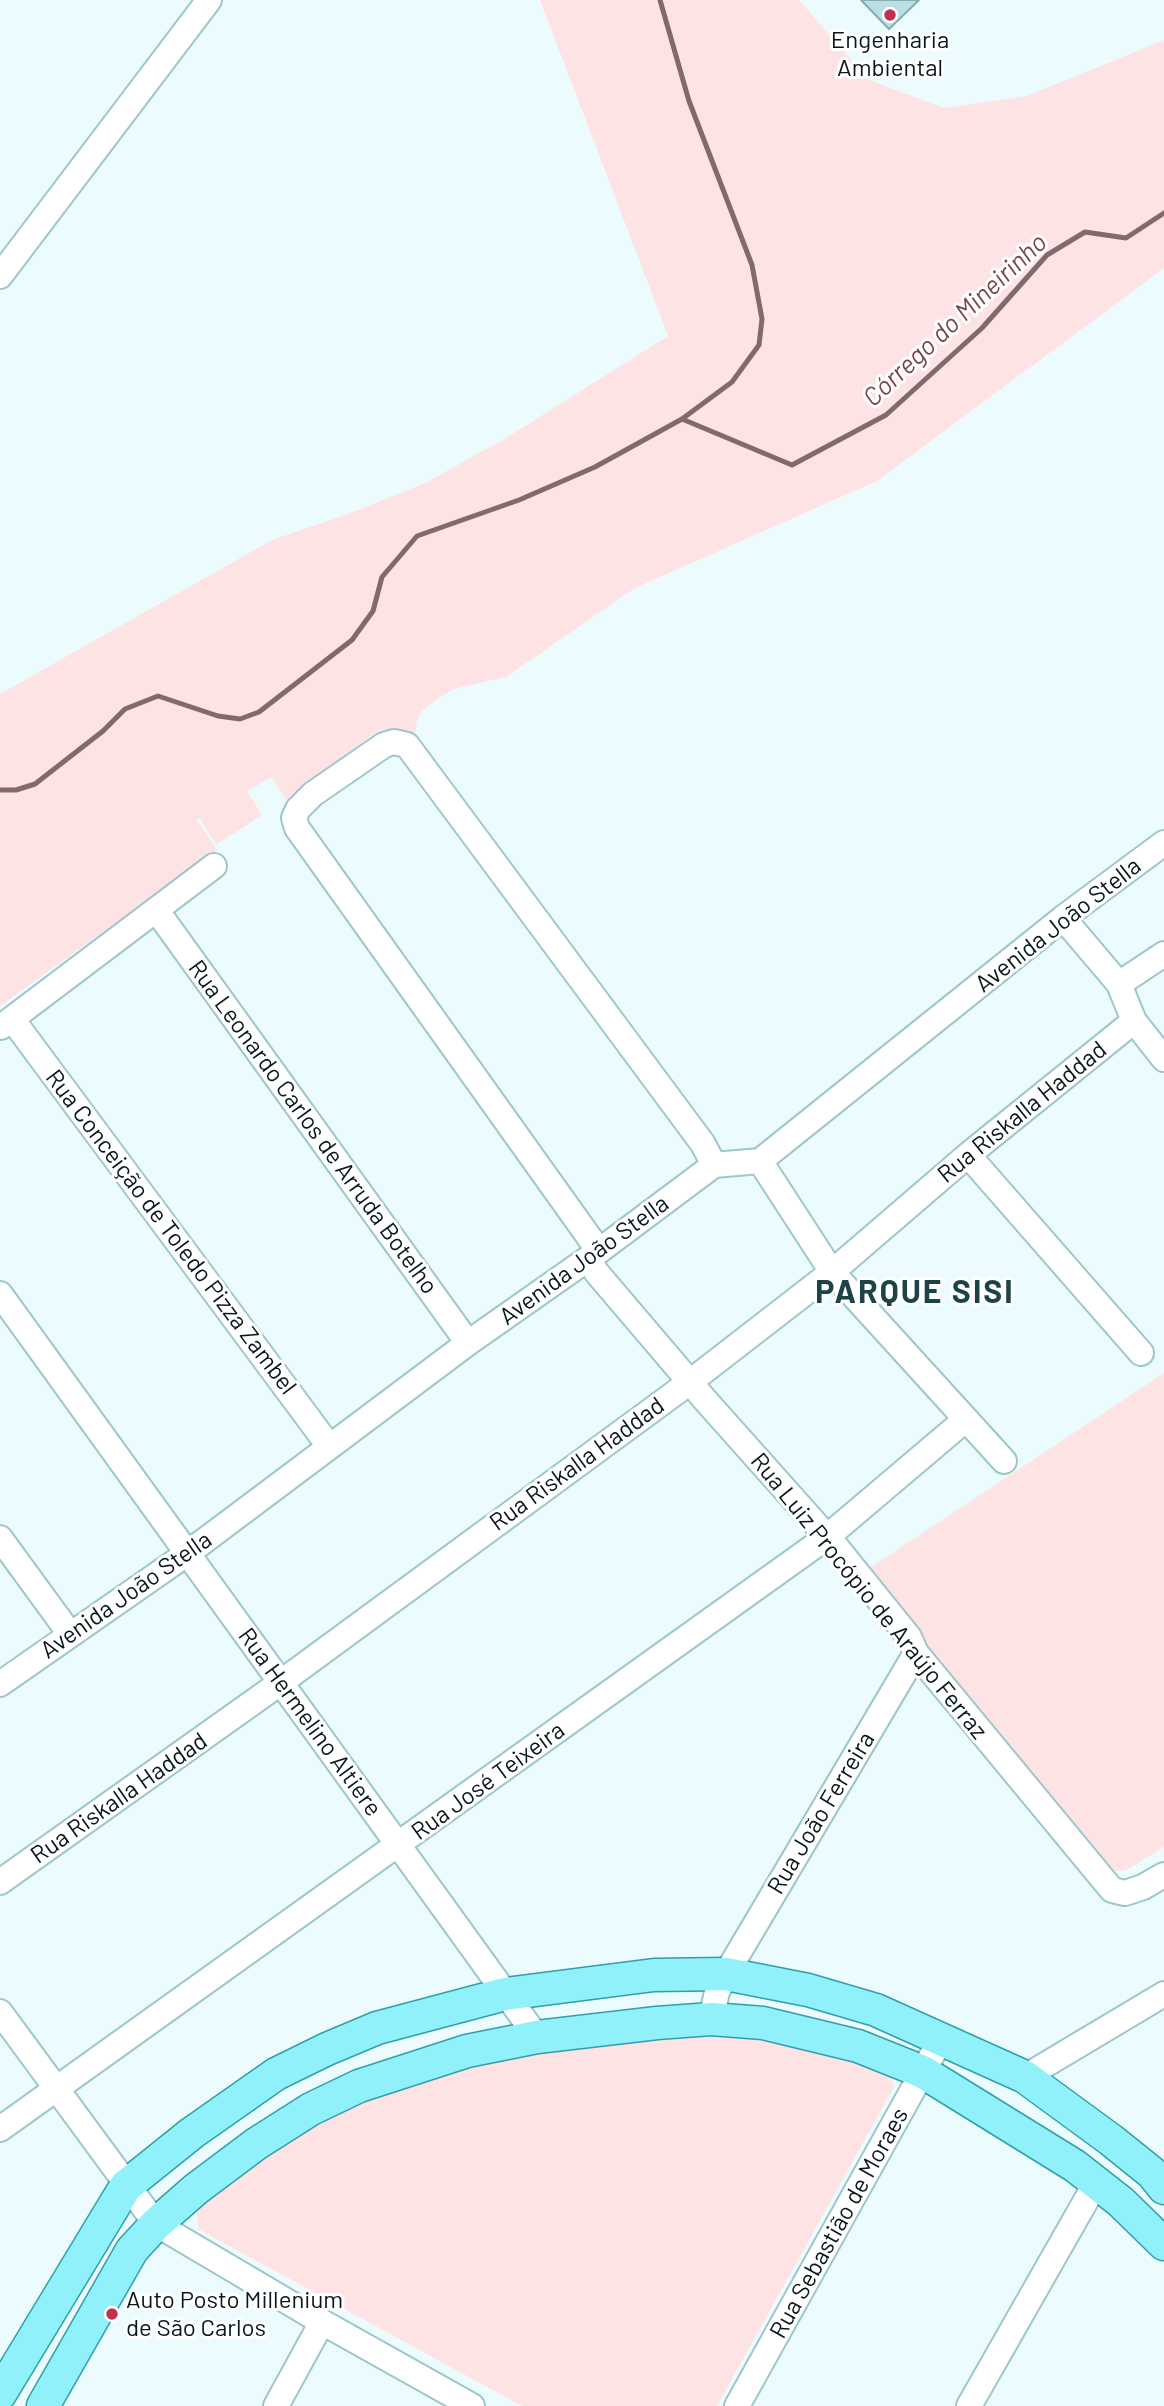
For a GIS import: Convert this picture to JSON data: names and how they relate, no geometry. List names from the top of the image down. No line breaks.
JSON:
{"streets":{"street":["Avenida João Stella","Rua Riskalla Haddad","Rua Leonardo Carlos de Arruda Botelho","Rua Conceição de Toledo Pizza Zambel","Rua Luiz Procópio de Araújo Ferraz","Rua Hermelino Altiere","Rua José Teixeira","Rua João Ferreira","Rua Sebastião de Moraes"]},"crossings":[["Avenida João Stella","Rua Leonardo Carlos de Arruda Botelho"],["Avenida João Stella","Rua Conceição de Toledo Pizza Zambel"],["Avenida João Stella","Rua Luiz Procópio de Araújo Ferraz"],["Avenida João Stella","Rua Hermelino Altiere"],["Rua Riskalla Haddad","Rua Luiz Procópio de Araújo Ferraz"],["Rua Riskalla Haddad","Rua Hermelino Altiere"],["Rua Luiz Procópio de Araújo Ferraz","Rua José Teixeira"],["Rua Luiz Procópio de Araújo Ferraz","Rua João Ferreira"],["Rua Hermelino Altiere","Rua José Teixeira"]],"districts":["PARQUE SISI"],"water":["Córrego do Mineirinho"],"places":["Engenharia Ambiental","Auto Posto Millenium de São Carlos"]}
